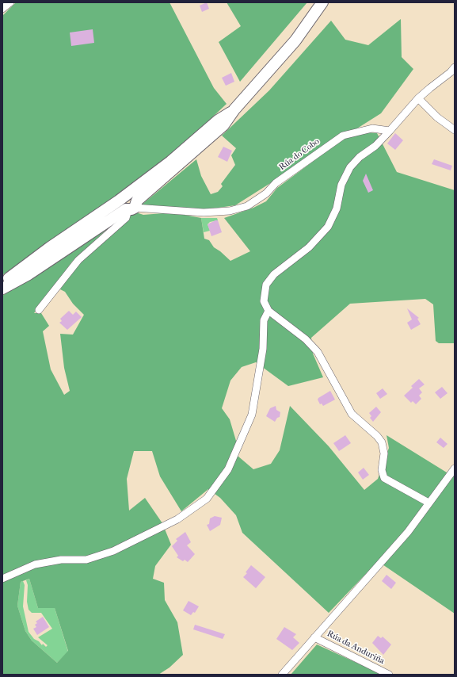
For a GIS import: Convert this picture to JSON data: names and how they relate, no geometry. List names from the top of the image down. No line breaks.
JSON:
{"streets":{"street":["Rúa do Cobo","Rúa da Anduriña"]}}
